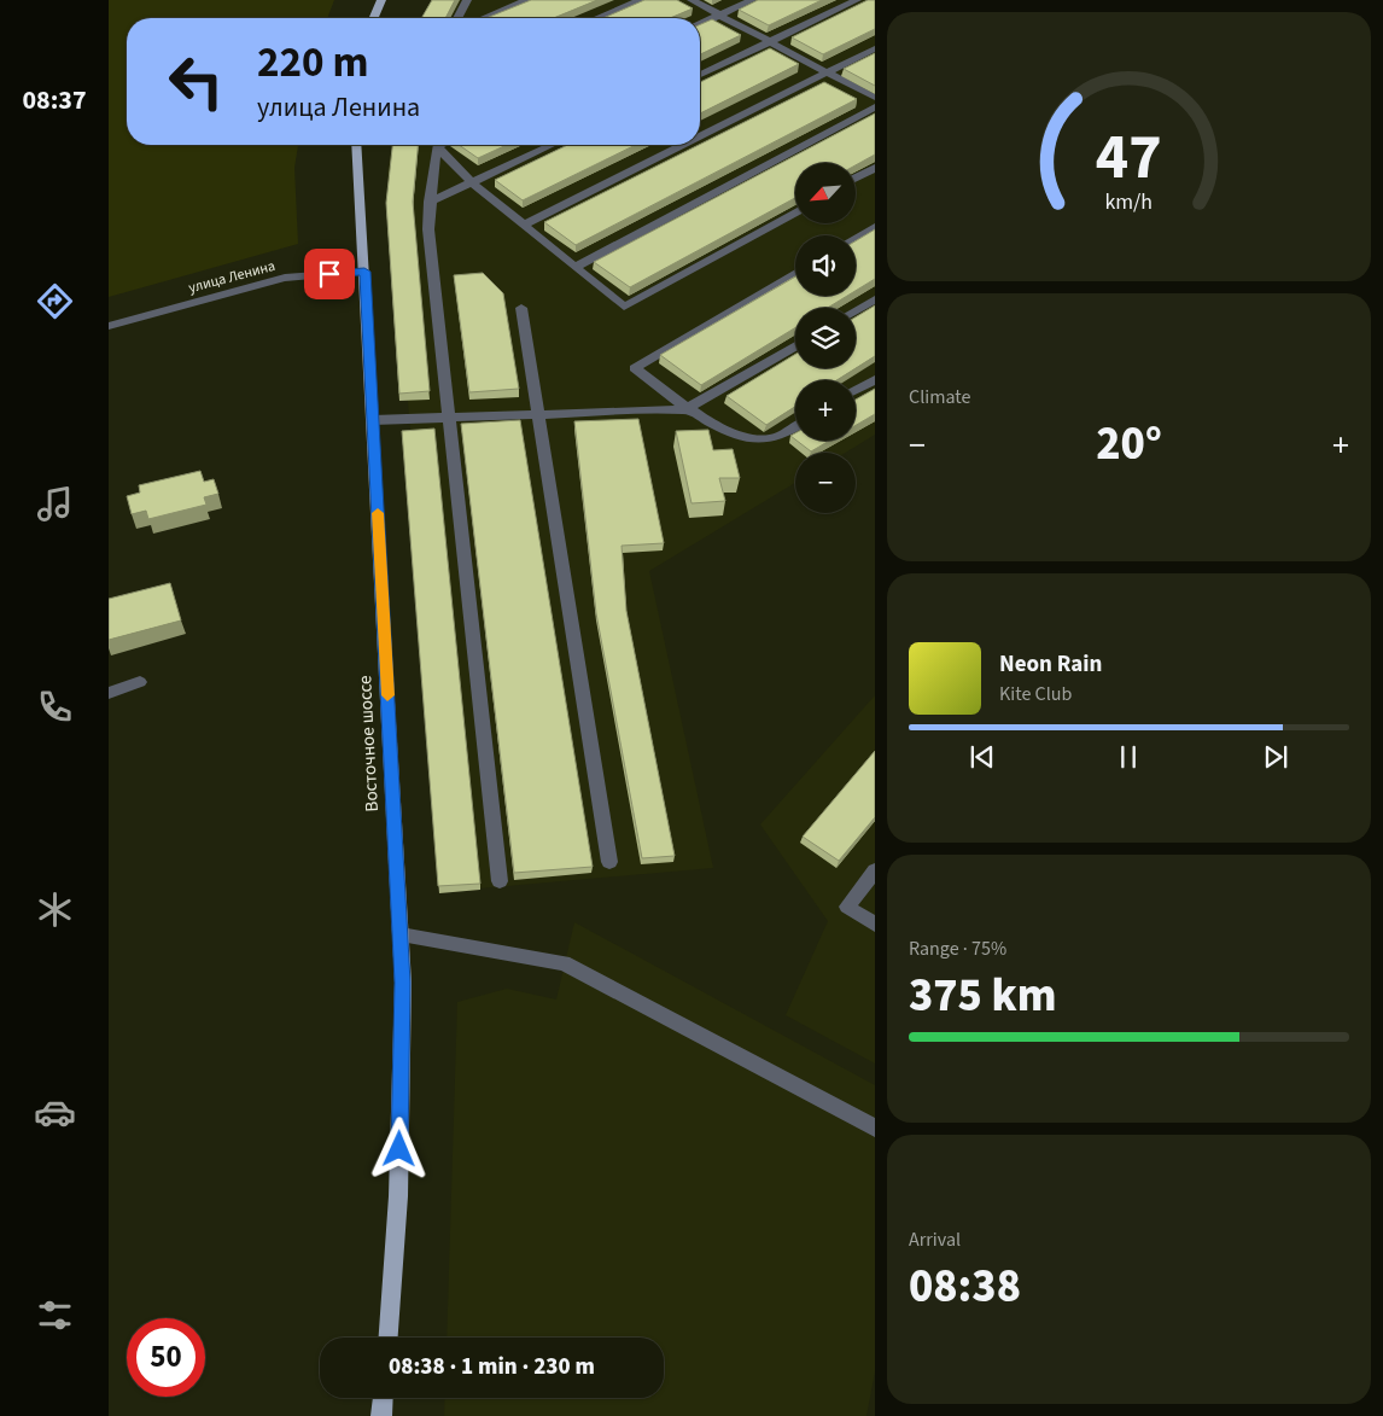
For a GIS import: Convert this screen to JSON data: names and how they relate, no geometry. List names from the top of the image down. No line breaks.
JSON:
{"streets":{"main road":["Восточное шоссе"],"street":["улица Ленина"]},"crossings":[["улица Ленина","Восточное шоссе"]],"north":"bottom left","page":{"tabs":"08:37","turn":["220 m","улица Ленина"],"map_buttons":["+","−"],"tile":["Climate",["Range · 75%","375 km"],["Arrival","08:38"]],"heat":["−","20°","+"],"song":["Neon Rain","Kite Club"],"limit":"50","trip":"08:38 · 1 min · 230 m","gauge":["47","km/h"]}}
